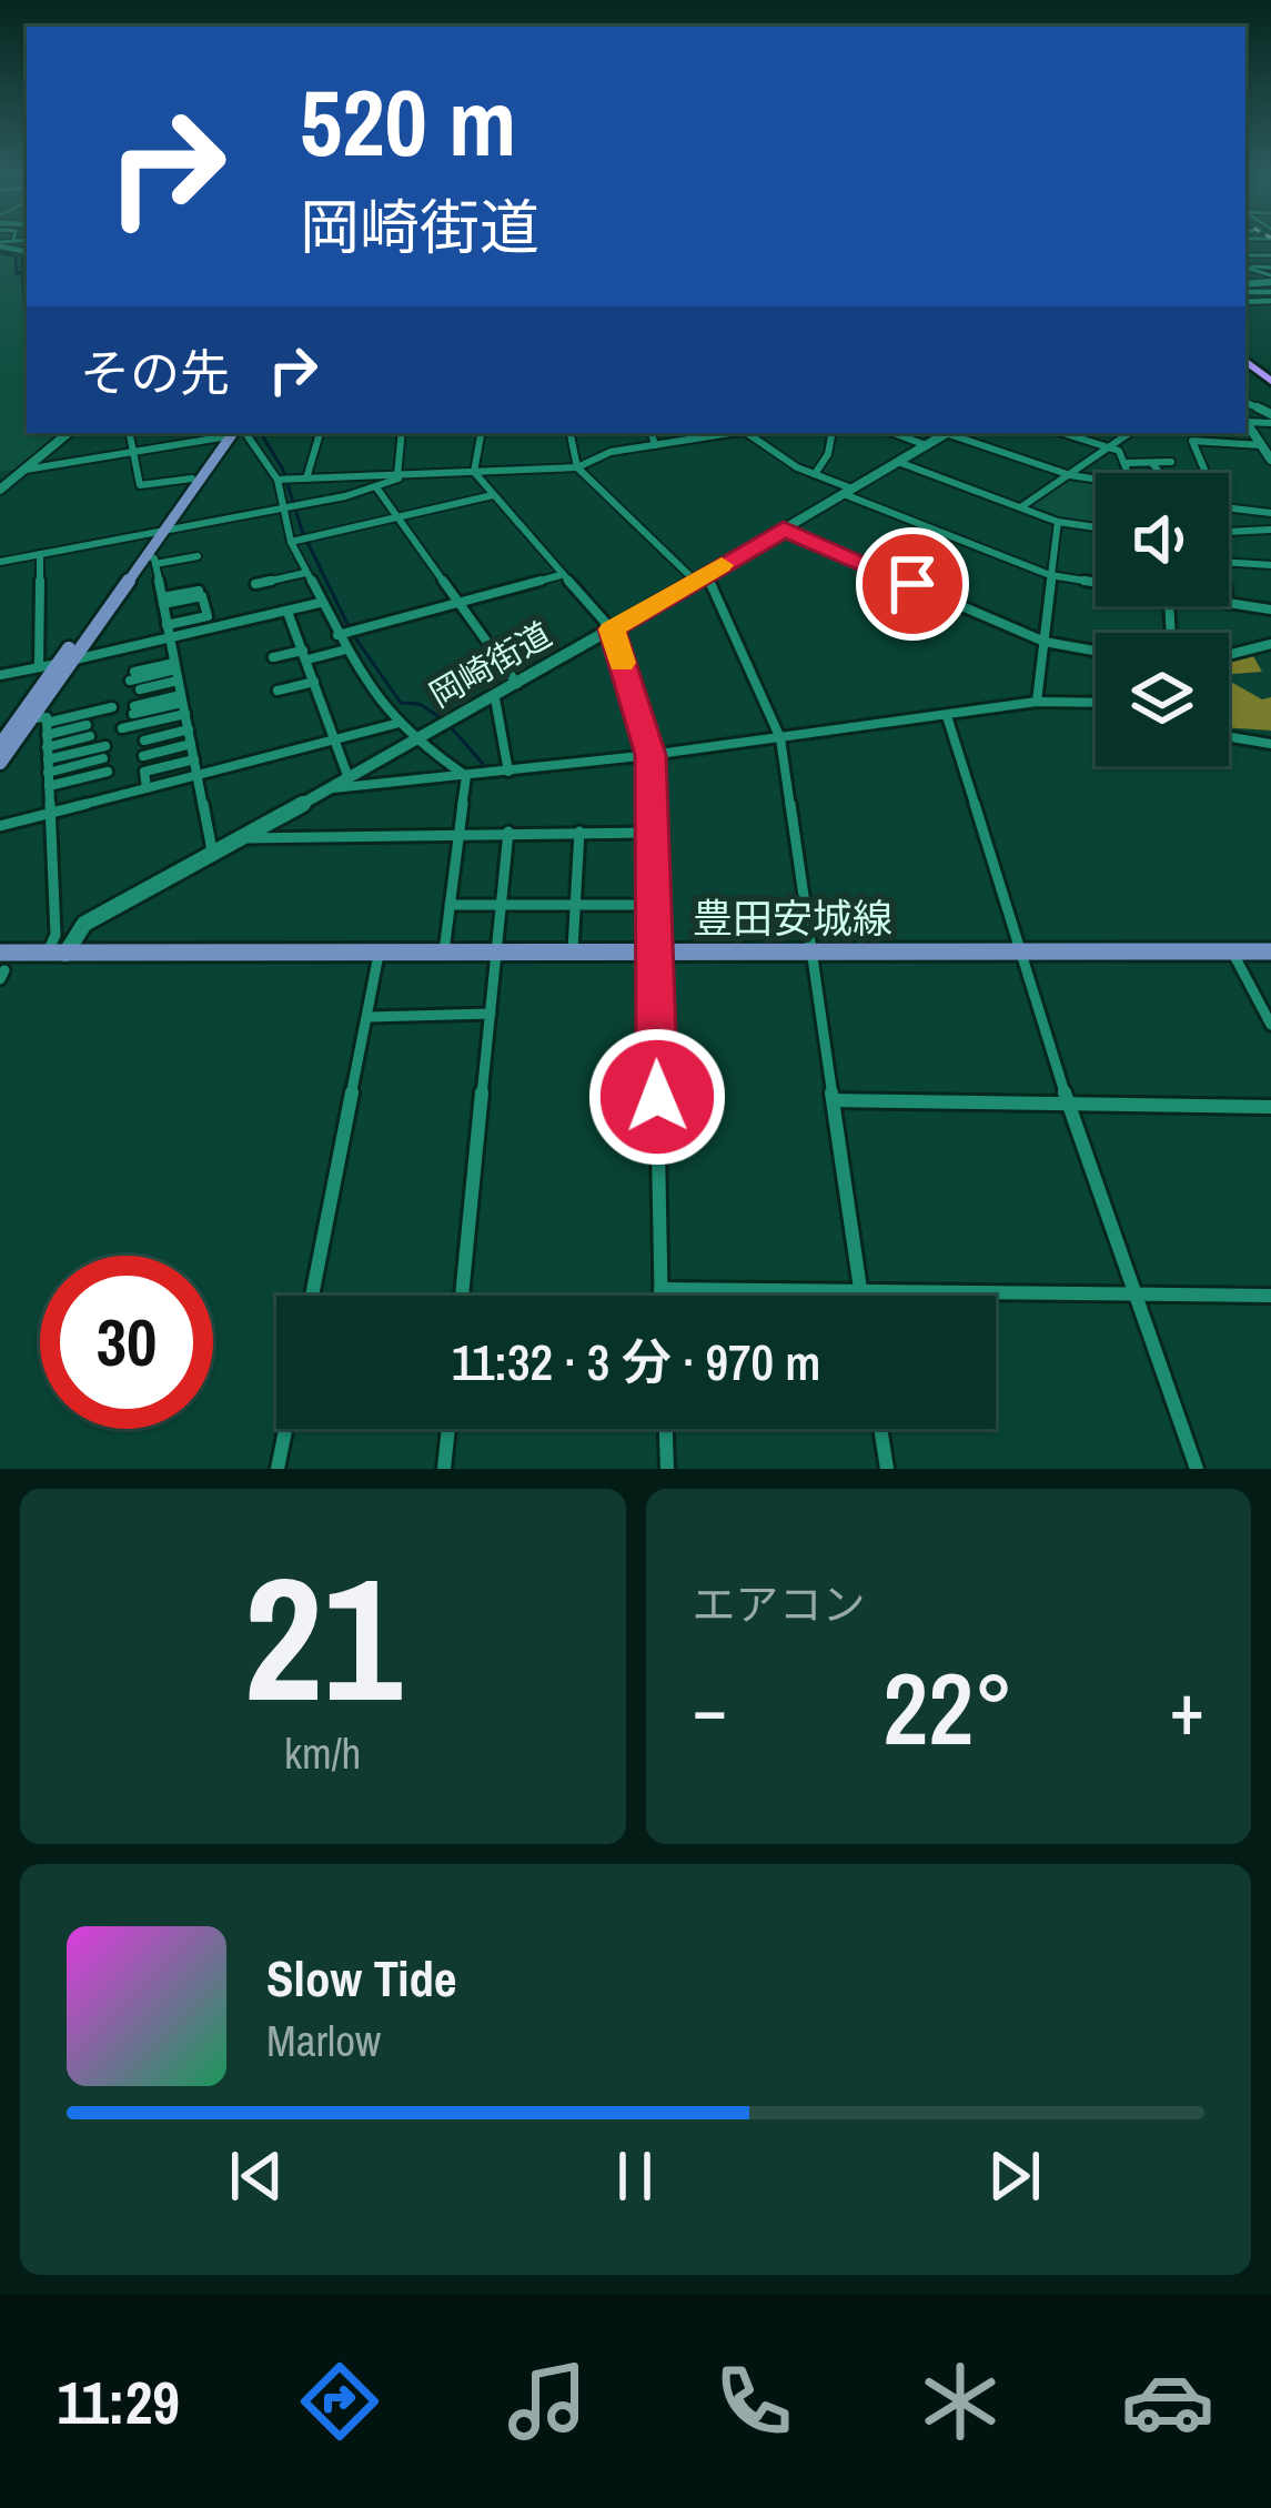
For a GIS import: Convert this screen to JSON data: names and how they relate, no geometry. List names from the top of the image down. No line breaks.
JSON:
{"streets":{"main road":["豊田安城線"],"street":["岡崎街道"]},"crossings":[["岡崎街道","豊田安城線"]],"page":{"turn":["520 m","岡崎街道"],"then":"その先","limit":"30","trip":"11:32 · 3 分 · 970 m","tile":[["21","km/h"],"エアコン"],"heat":["−","22°","+"],"song":["Slow Tide","Marlow"],"tabs":"11:29"}}
